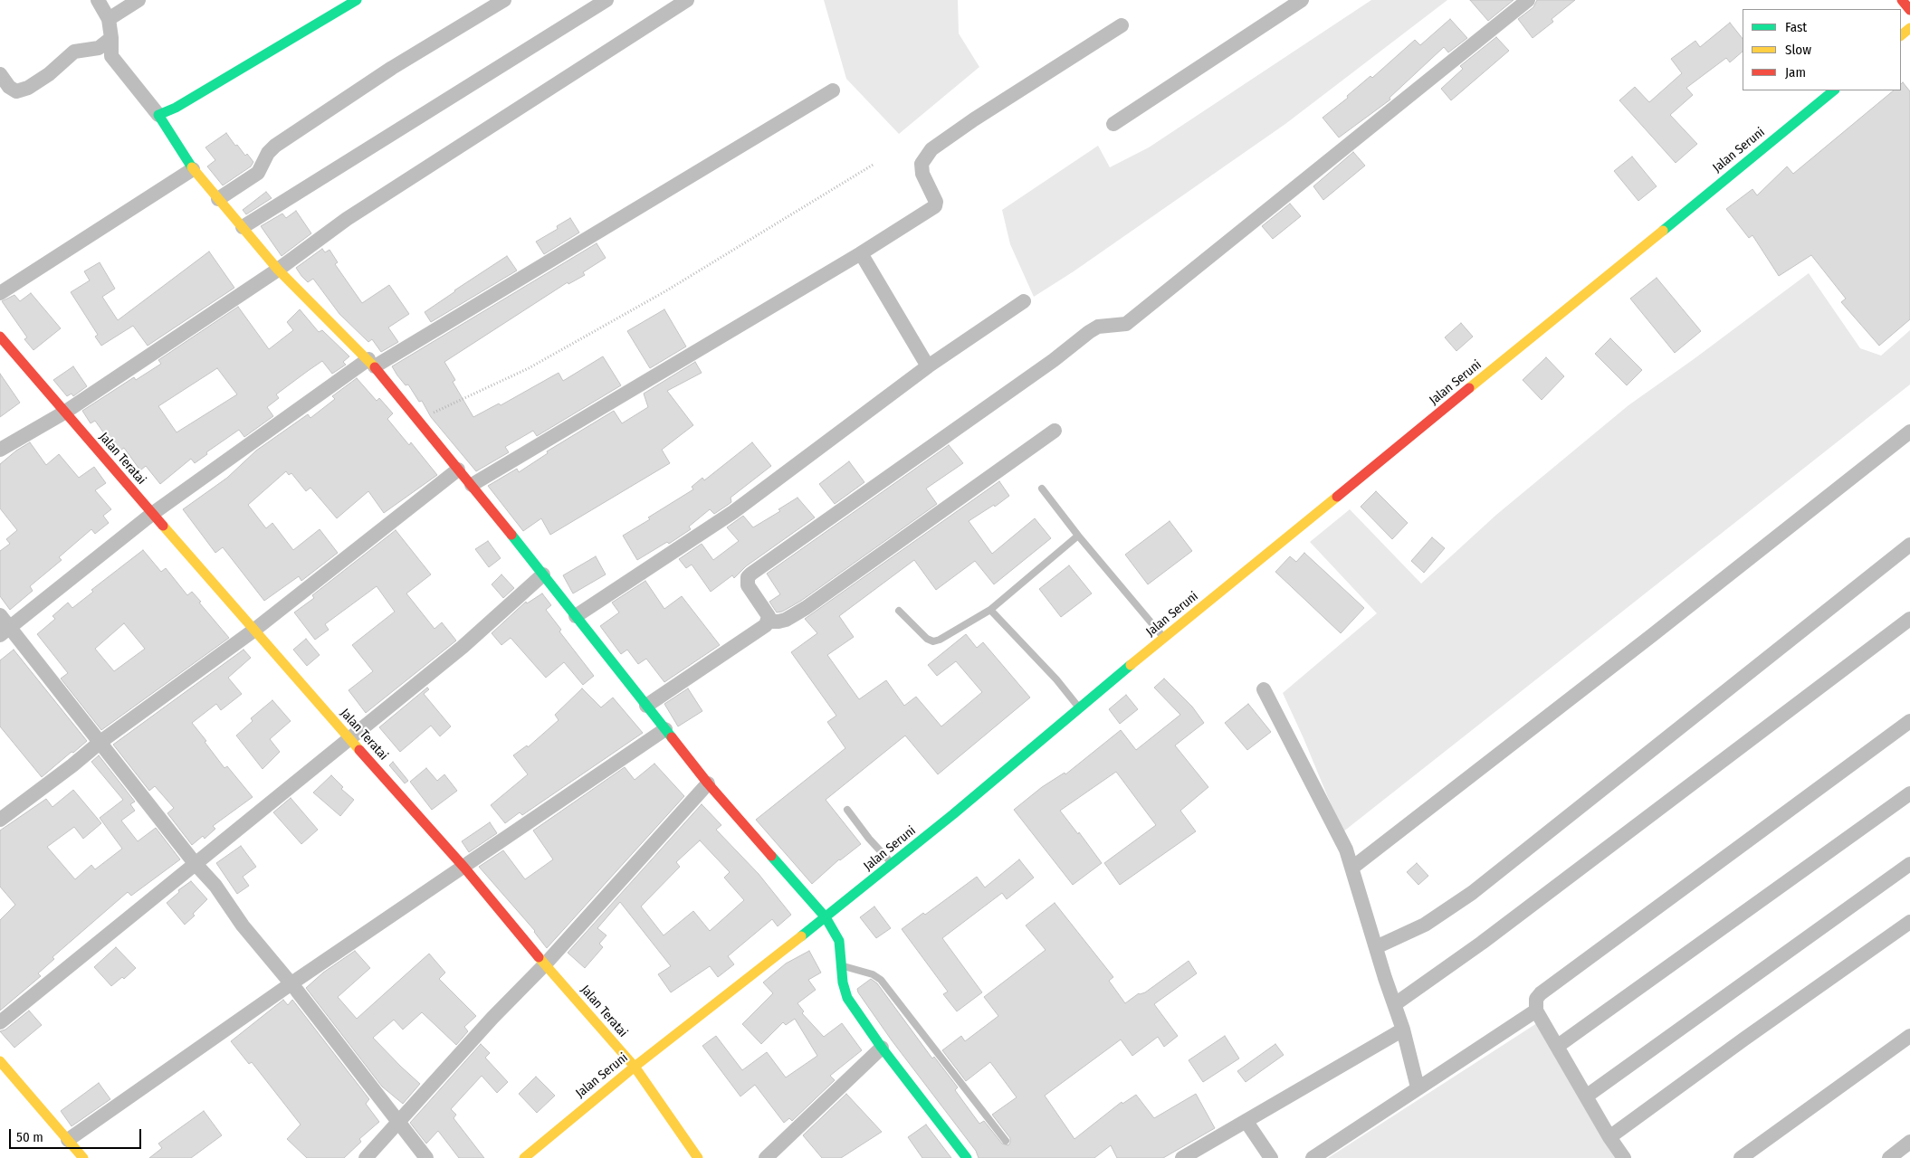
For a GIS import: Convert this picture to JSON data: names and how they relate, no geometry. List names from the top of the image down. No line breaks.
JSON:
{"streets":{"street":["Jalan Seruni","Jalan Teratai"]},"crossings":[["Jalan Seruni","Jalan Teratai"]],"legend":["Fast","Slow","Jam"],"scale_bar":"50 m"}
